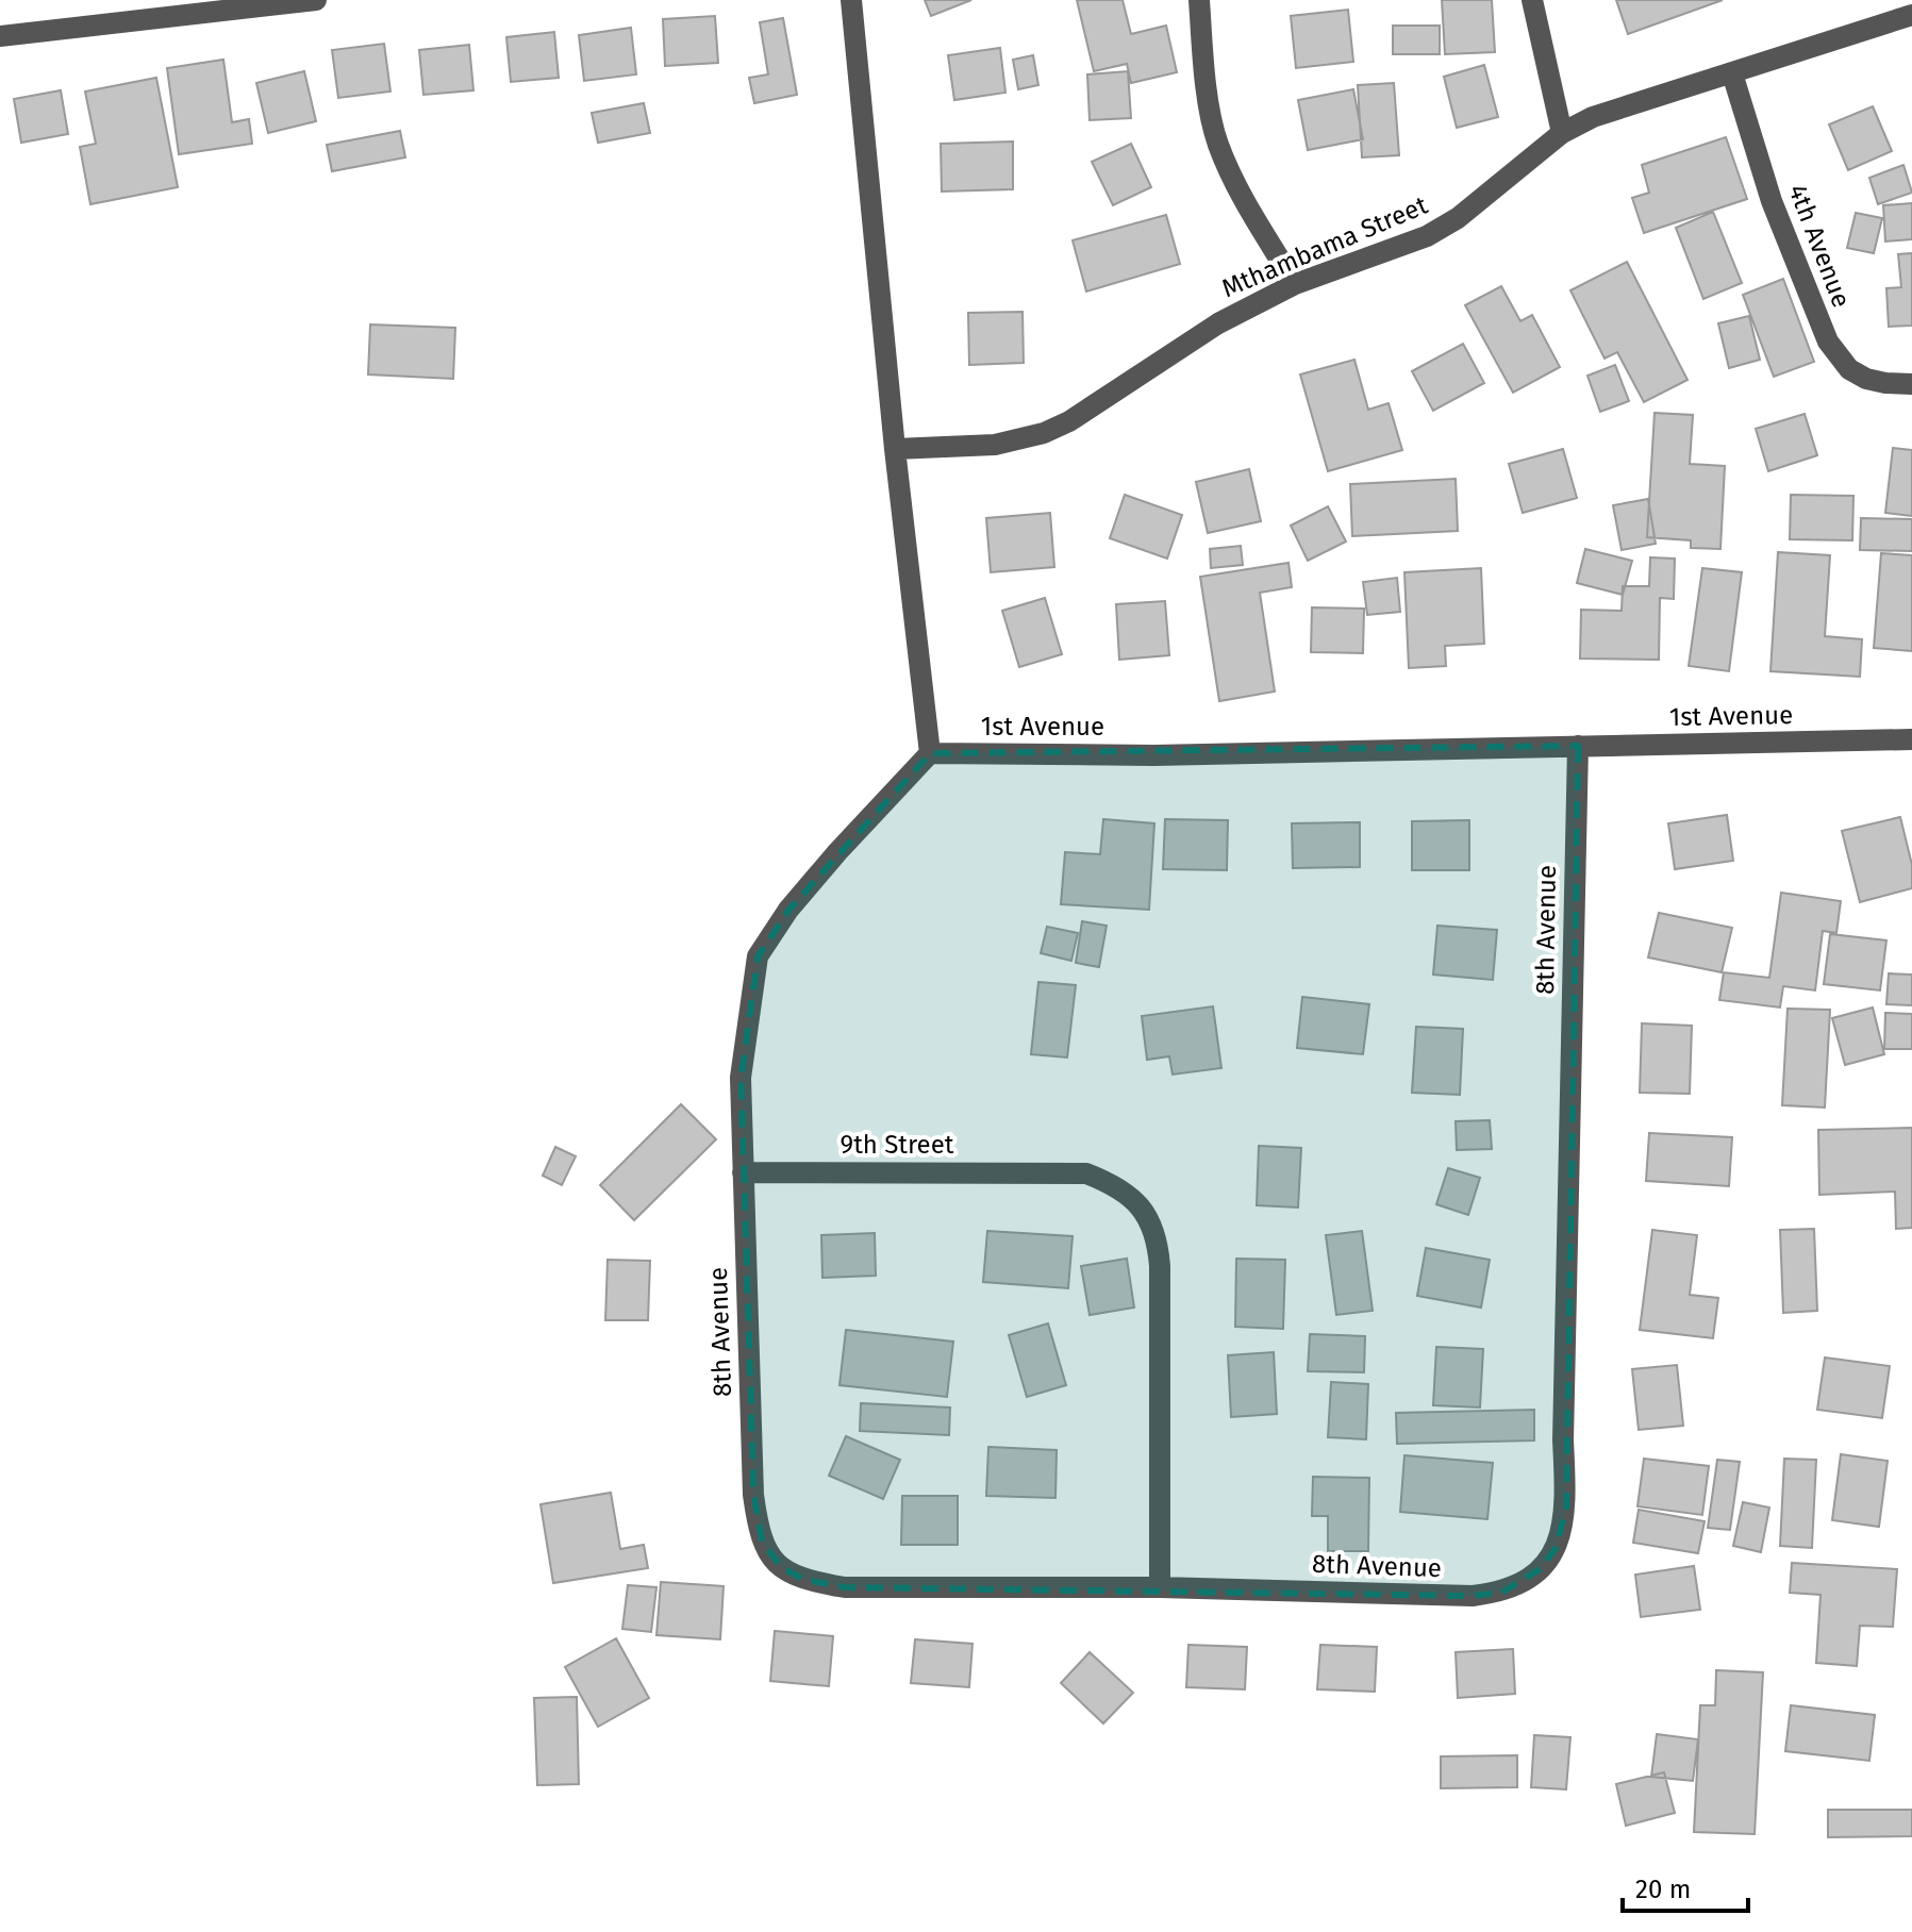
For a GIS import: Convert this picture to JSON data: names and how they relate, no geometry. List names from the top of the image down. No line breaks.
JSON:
{"streets":{"street":["4th Avenue","Mthambama Street","1st Avenue","8th Avenue","9th Street"]},"crossings":[["4th Avenue","Mthambama Street"],["1st Avenue","8th Avenue"],["8th Avenue","9th Street"]],"scale_bar":"20 m"}
